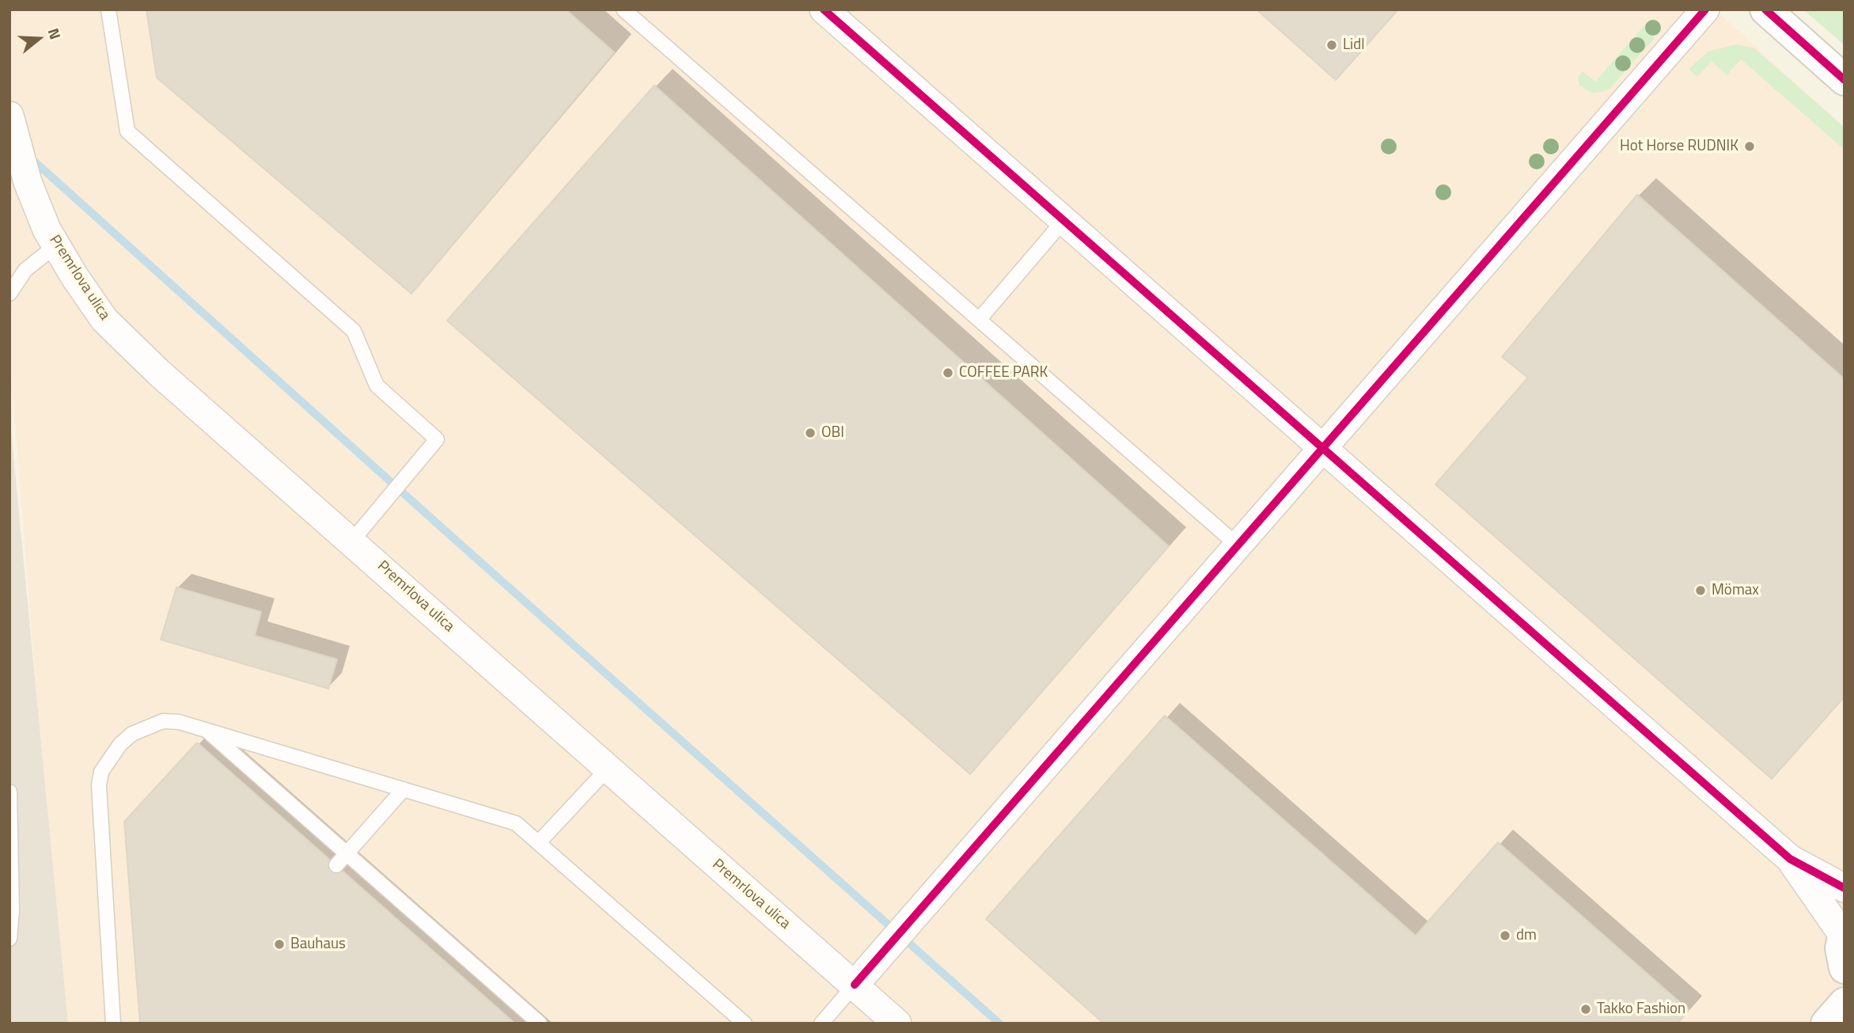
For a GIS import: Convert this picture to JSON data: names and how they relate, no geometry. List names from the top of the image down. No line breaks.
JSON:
{"streets":{"street":["Premrlova ulica"]},"places":["Lidl","Hot Horse RUDNIK","COFFEE PARK","OBI","Mömax","dm","Bauhaus","Takko Fashion"],"north":"right"}
